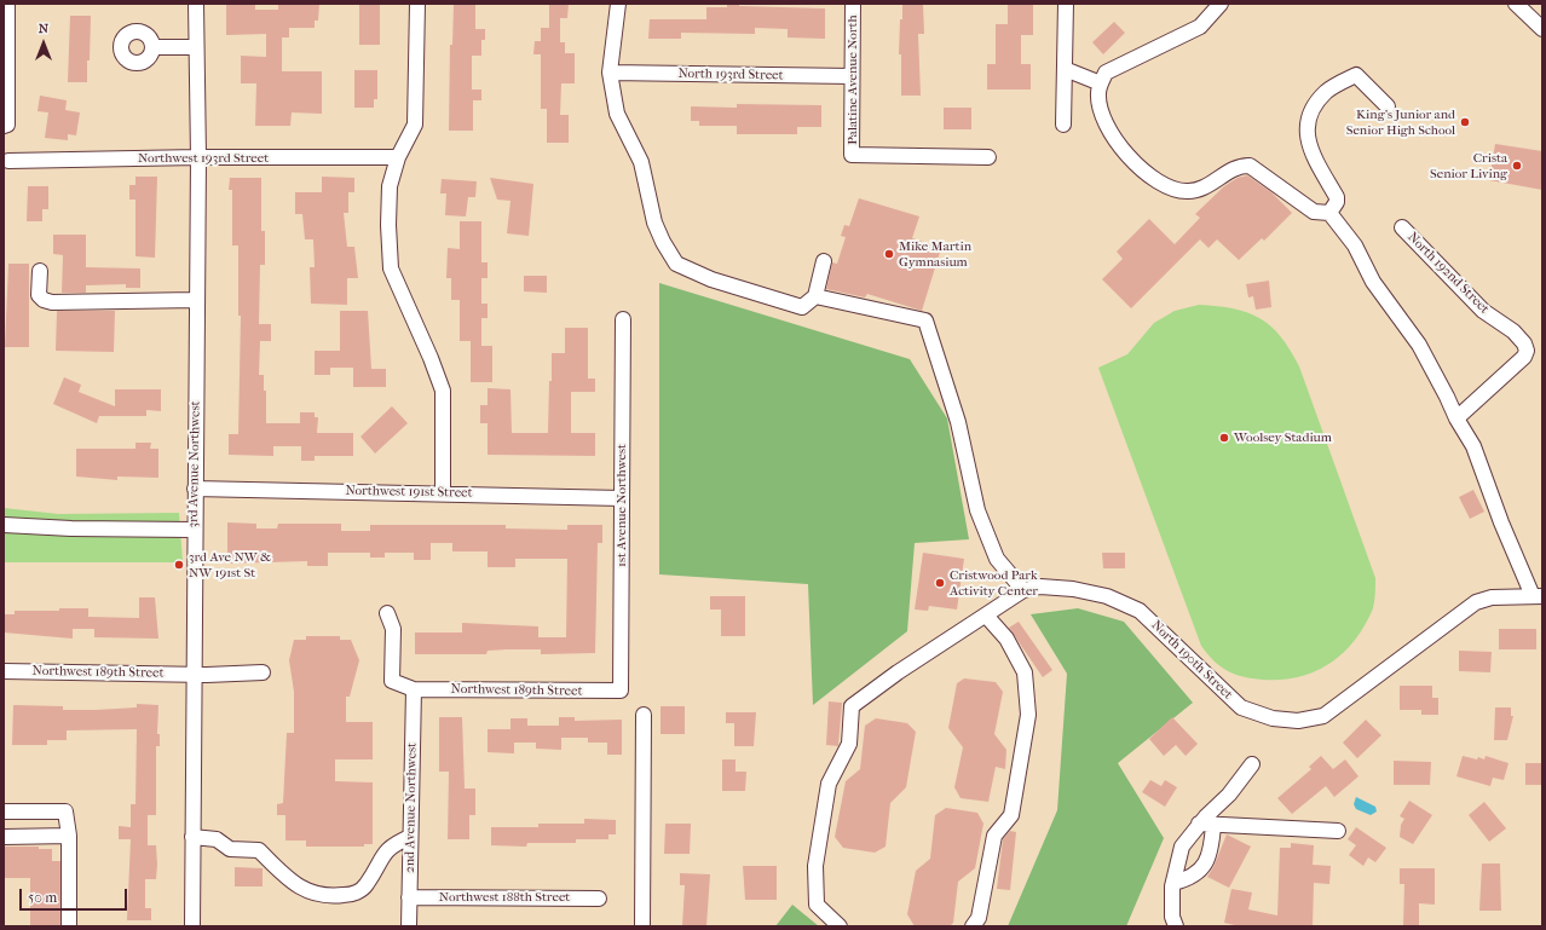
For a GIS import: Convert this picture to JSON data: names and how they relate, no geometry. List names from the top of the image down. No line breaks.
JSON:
{"streets":{"street":["North 193rd Street","Palatine Avenue North","Northwest 193rd Street","North 192nd Street","3rd Avenue Northwest","Northwest 191st Street","1st Avenue Northwest","North 190th Street","Northwest 189th Street","2nd Avenue Northwest","Northwest 188th Street"]},"crossings":[["North 193rd Street","Palatine Avenue North"],["Northwest 193rd Street","3rd Avenue Northwest"],["3rd Avenue Northwest","Northwest 191st Street"],["3rd Avenue Northwest","Northwest 189th Street"],["Northwest 191st Street","1st Avenue Northwest"],["1st Avenue Northwest","Northwest 189th Street"],["Northwest 189th Street","2nd Avenue Northwest"],["2nd Avenue Northwest","Northwest 188th Street"]],"places":["King's Junior and Senior High School","Crista Senior Living","Mike Martin Gymnasium","Woolsey Stadium","3rd Ave NW & NW 191st St","Cristwood Park Activity Center"],"scale_bar":"50 m","north":"top"}
